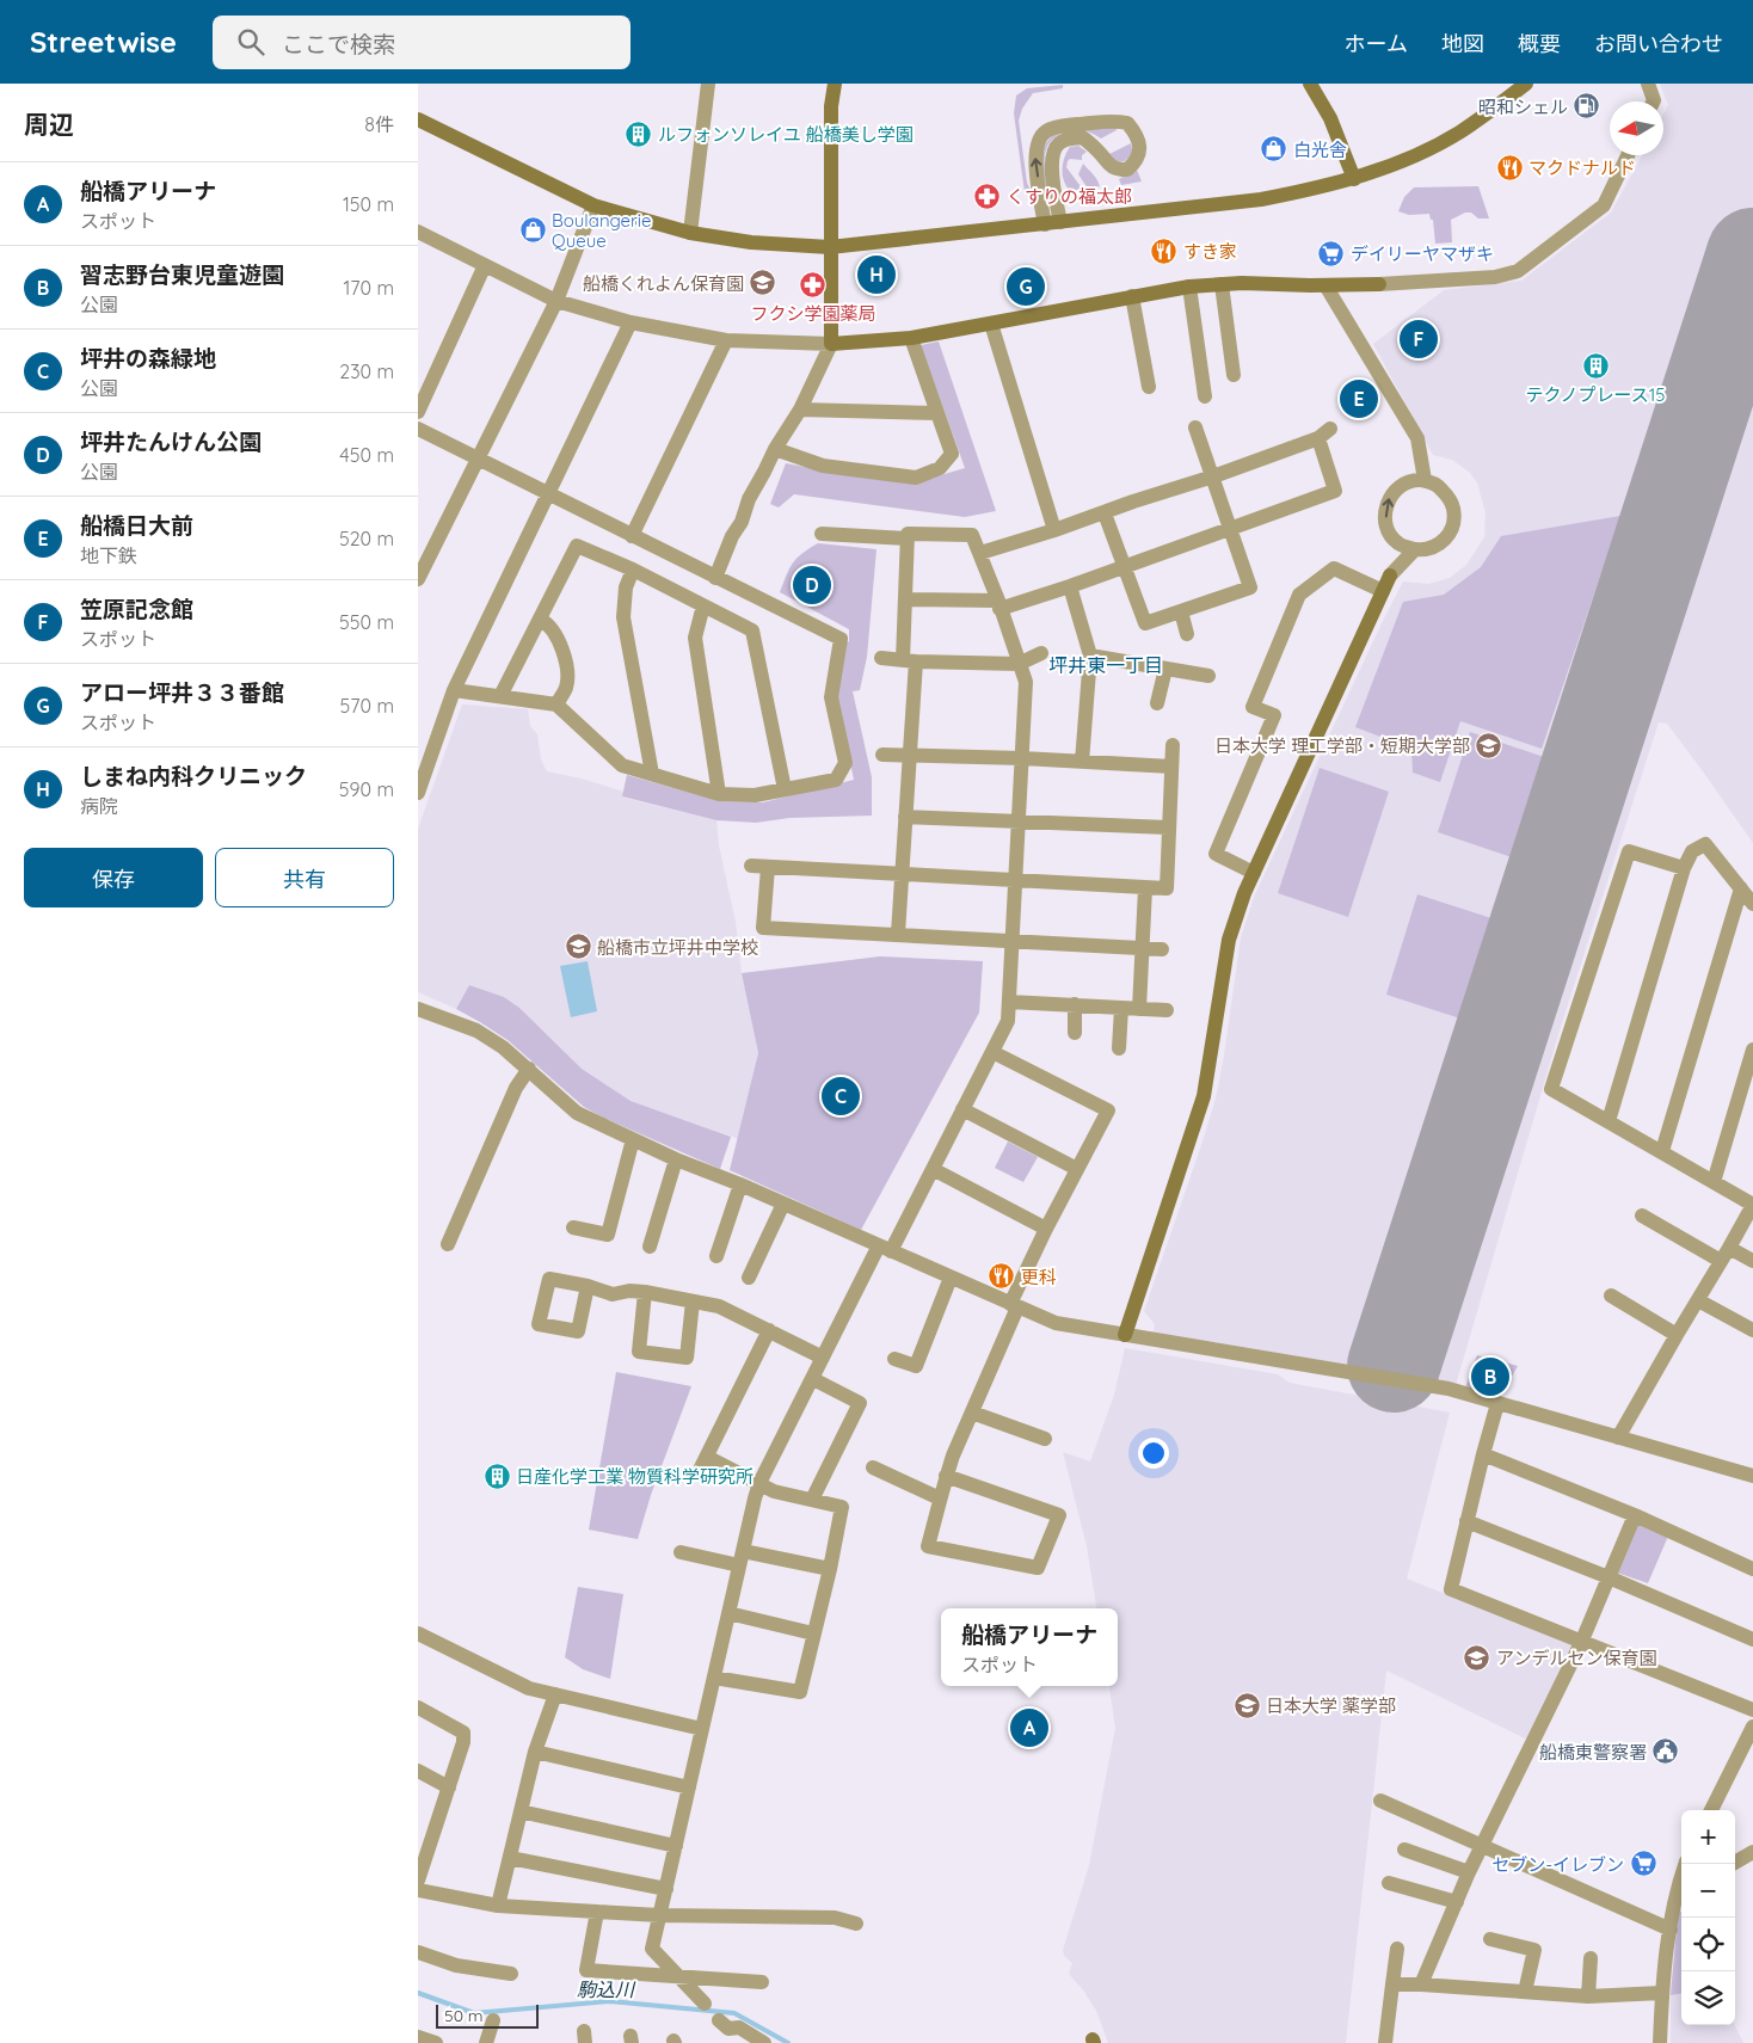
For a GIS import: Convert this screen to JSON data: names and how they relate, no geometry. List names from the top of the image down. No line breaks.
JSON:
{"districts":["坪井東一丁目"],"water":["駒込川"],"places":{"fuel station":["昭和シェル"],"building":["ルフォンソレイユ 船橋美し学園","テクノプレース15","日産化学工業 物質科学研究所"],"shop":["白光舎","Boulangerie Queue"],"restaurant":["マクドナルド","すき家","更科"],"pharmacy":["くすりの福太郎","フクシ学園薬局"],"supermarket":["デイリーヤマザキ","セブン-イレブン"],"school or university":["船橋くれよん保育園","日本大学 理工学部・短期大学部","船橋市立坪井中学校","アンデルセン保育園","日本大学 薬学部"],"public building":["船橋東警察署"]},"scale_bar":"50 m","north":"left","page":{"header":"Streetwise","search":"ここで検索","nav":["ホーム","地図","概要","お問い合わせ"],"heading":["周辺","8件"],"list":[{"mark":"A","name":"船橋アリーナ","note":"スポット","value":"150 m"},{"mark":"B","name":"習志野台東児童遊園","note":"公園","value":"170 m"},{"mark":"C","name":"坪井の森緑地","note":"公園","value":"230 m"},{"mark":"D","name":"坪井たんけん公園","note":"公園","value":"450 m"},{"mark":"E","name":"船橋日大前","note":"地下鉄","value":"520 m"},{"mark":"F","name":"笠原記念館","note":"スポット","value":"550 m"},{"mark":"G","name":"アロー坪井３３番館","note":"スポット","value":"570 m"},{"mark":"H","name":"しまね内科クリニック","note":"病院","value":"590 m"}],"pins":["H","G","F","E","D","C","B","A"],"buttons":["保存","共有"],"popup":["船橋アリーナ","スポット"],"map_buttons":["+","−"],"scale":"50 m"}}
